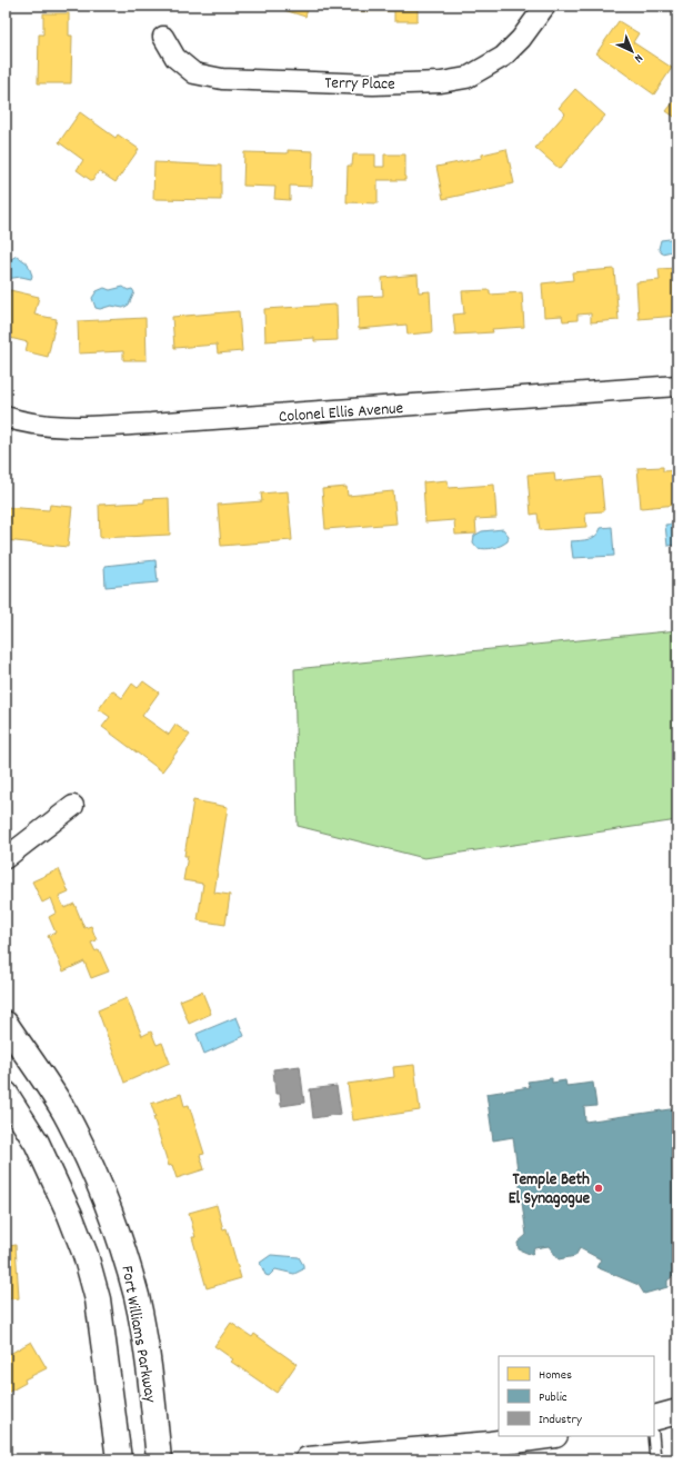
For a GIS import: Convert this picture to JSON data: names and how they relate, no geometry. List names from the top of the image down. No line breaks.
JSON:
{"streets":{"street":["Terry Place","Colonel Ellis Avenue","Fort Williams Parkway"]},"places":["Temple Beth El Synagogue"],"legend":["Homes","Public","Industry"],"north":"bottom right"}
